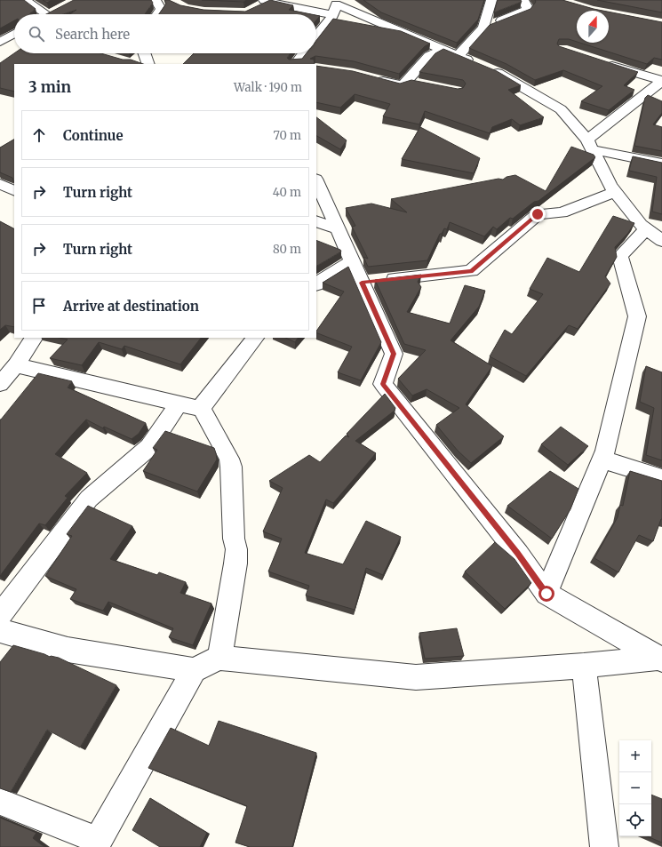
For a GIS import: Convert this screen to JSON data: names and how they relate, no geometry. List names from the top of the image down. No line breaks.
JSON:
{"north":"top","page":{"search":"Search here","heading":["3 min","Walk · 190 m"],"list":[["Continue","70 m"],["Turn right","40 m"],["Turn right","80 m"],"Arrive at destination"],"map_buttons":["+","−"]}}
